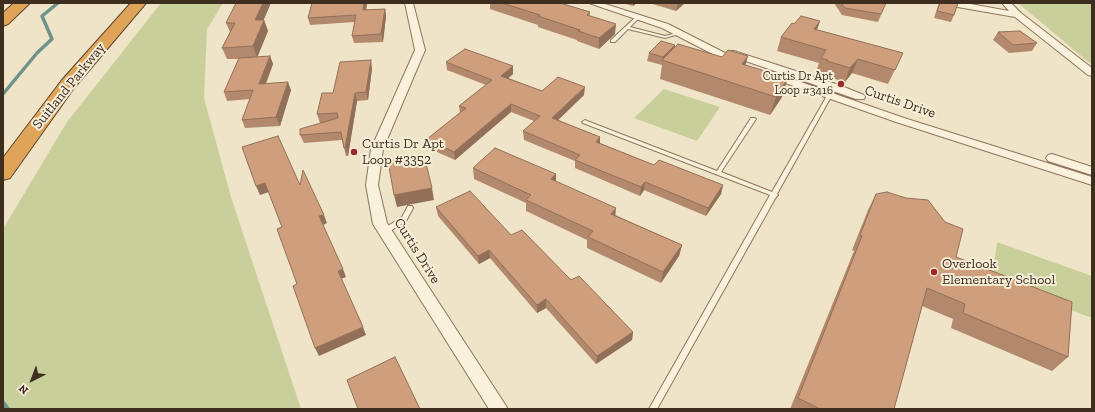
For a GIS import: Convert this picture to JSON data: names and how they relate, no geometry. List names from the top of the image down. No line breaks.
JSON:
{"streets":{"highway":["Suitland Parkway"],"street":["Curtis Drive"]},"places":["Curtis Dr Apt Loop #3416","Curtis Dr Apt Loop #3352","Overlook Elementary School"],"north":"bottom left"}
